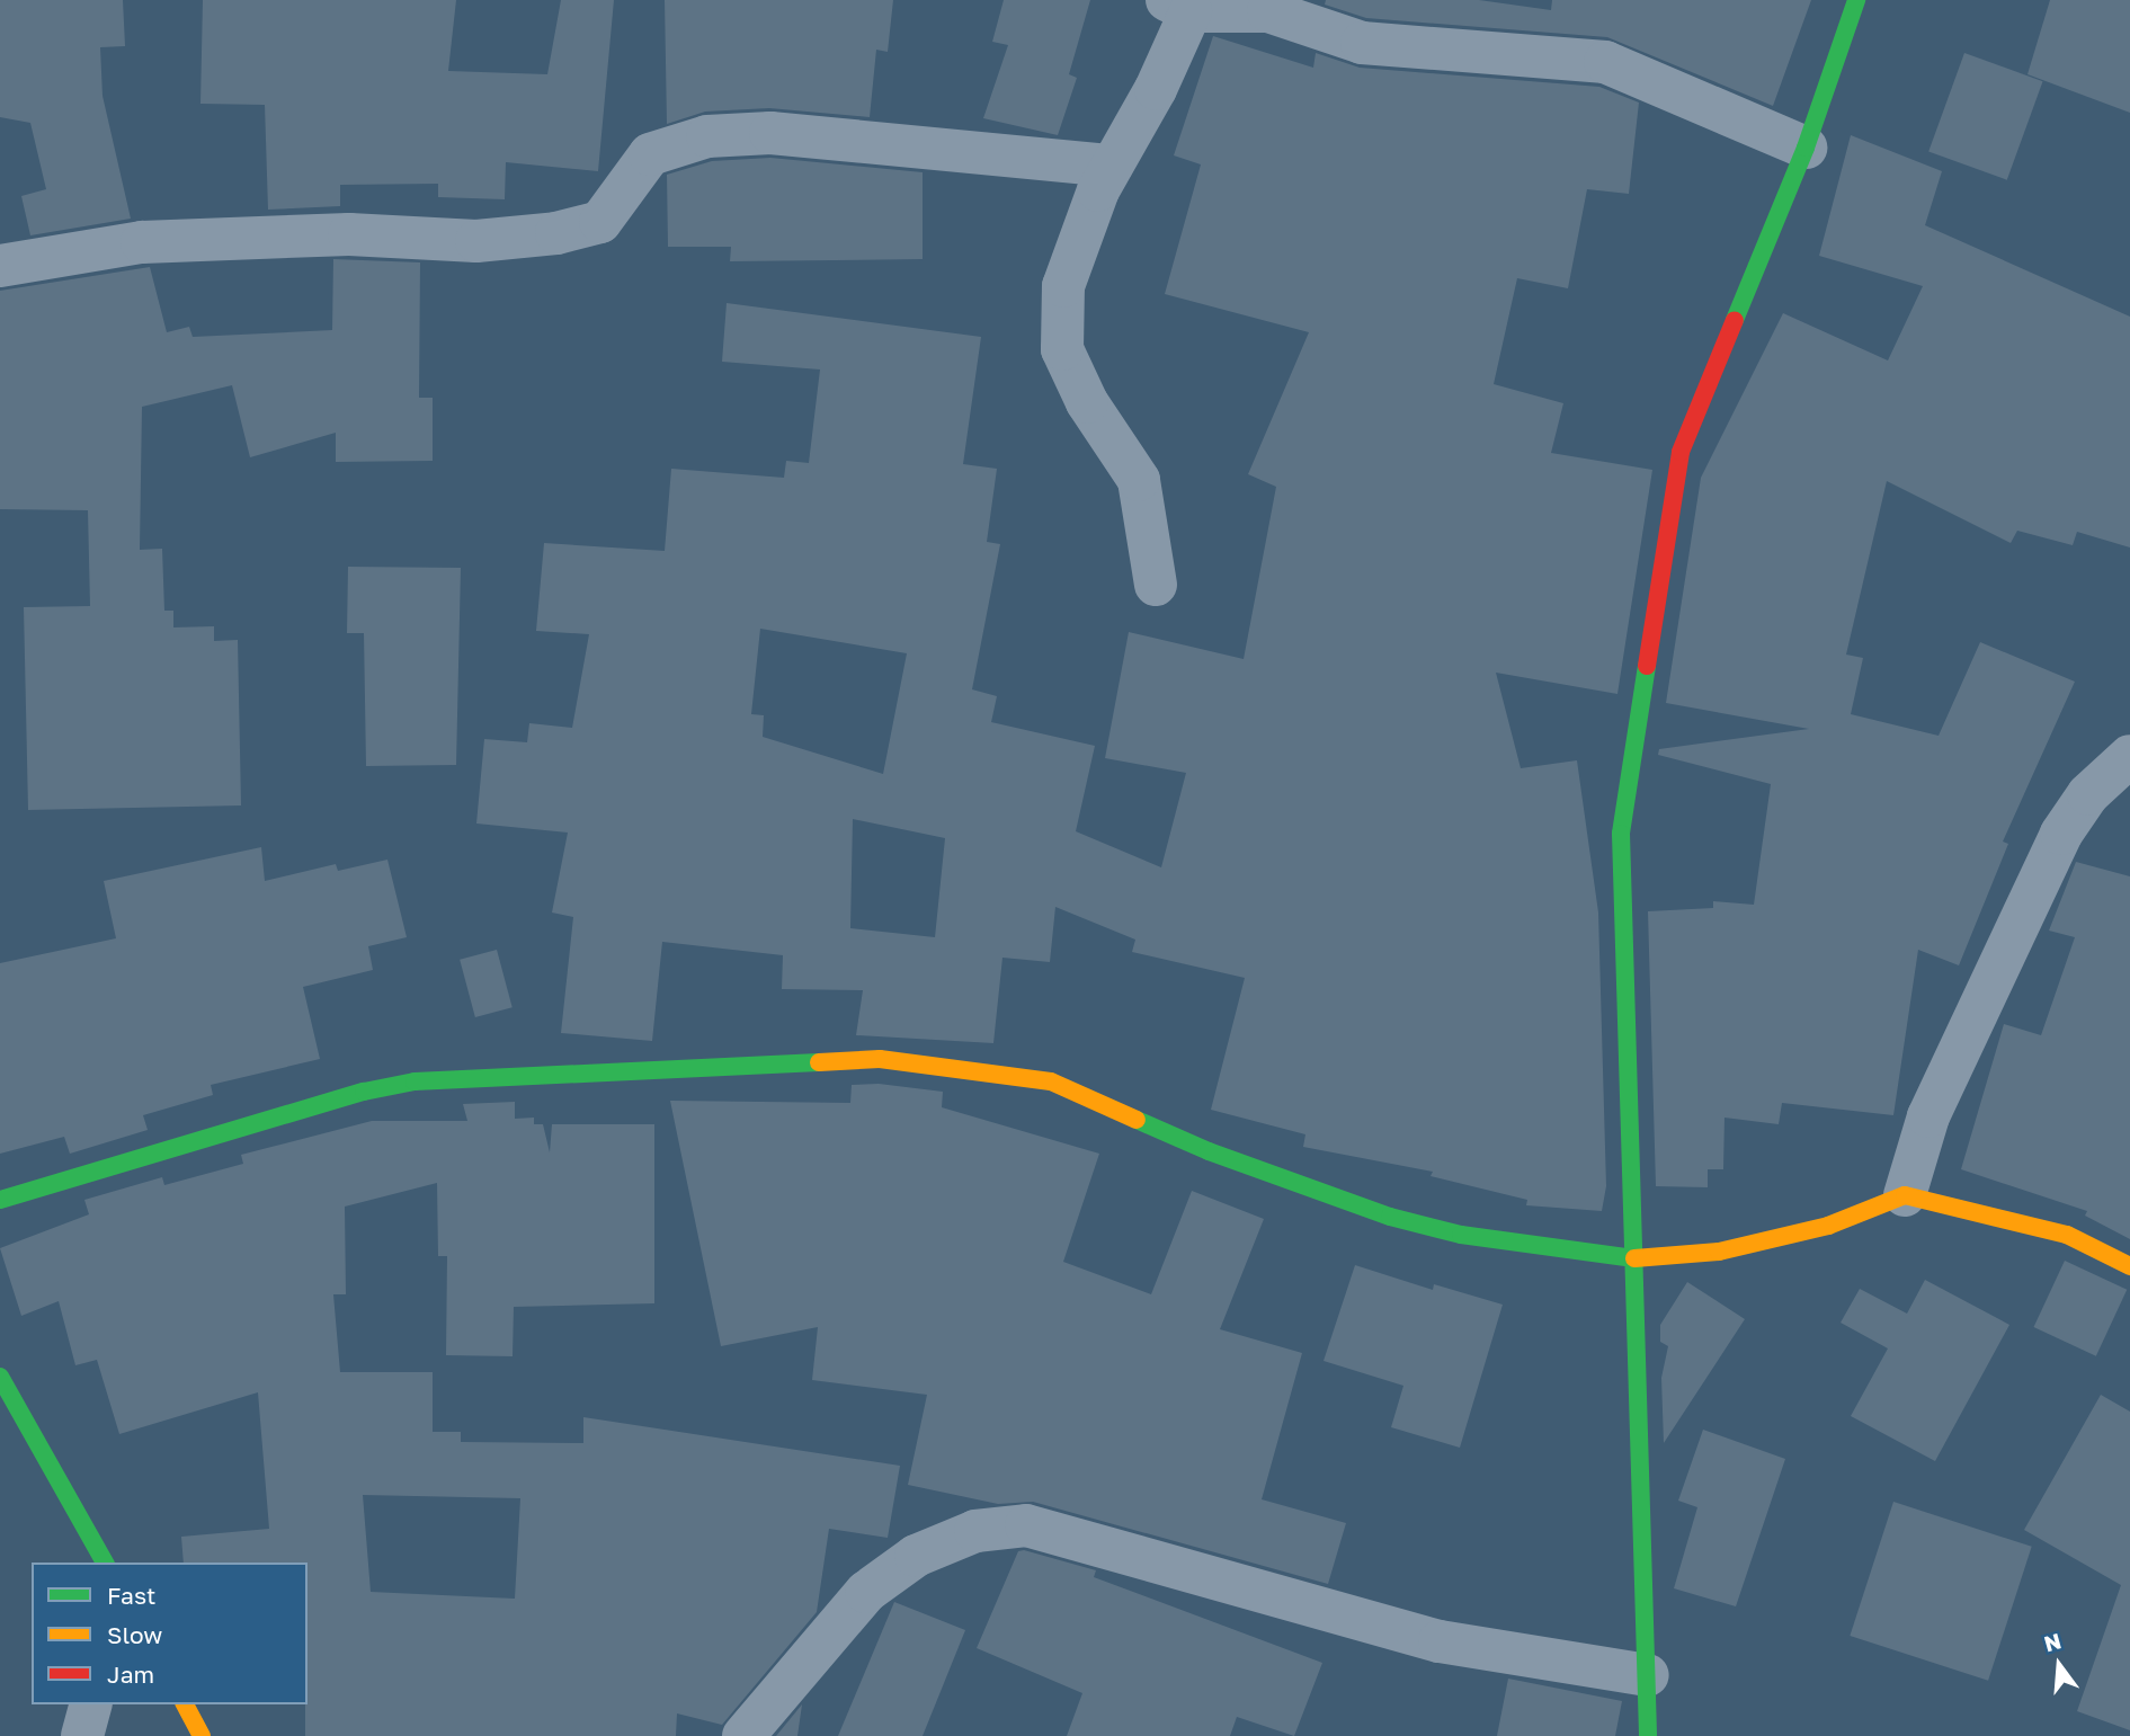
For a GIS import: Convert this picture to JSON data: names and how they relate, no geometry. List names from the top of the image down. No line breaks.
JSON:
{"legend":["Fast","Slow","Jam"],"north":"top"}
